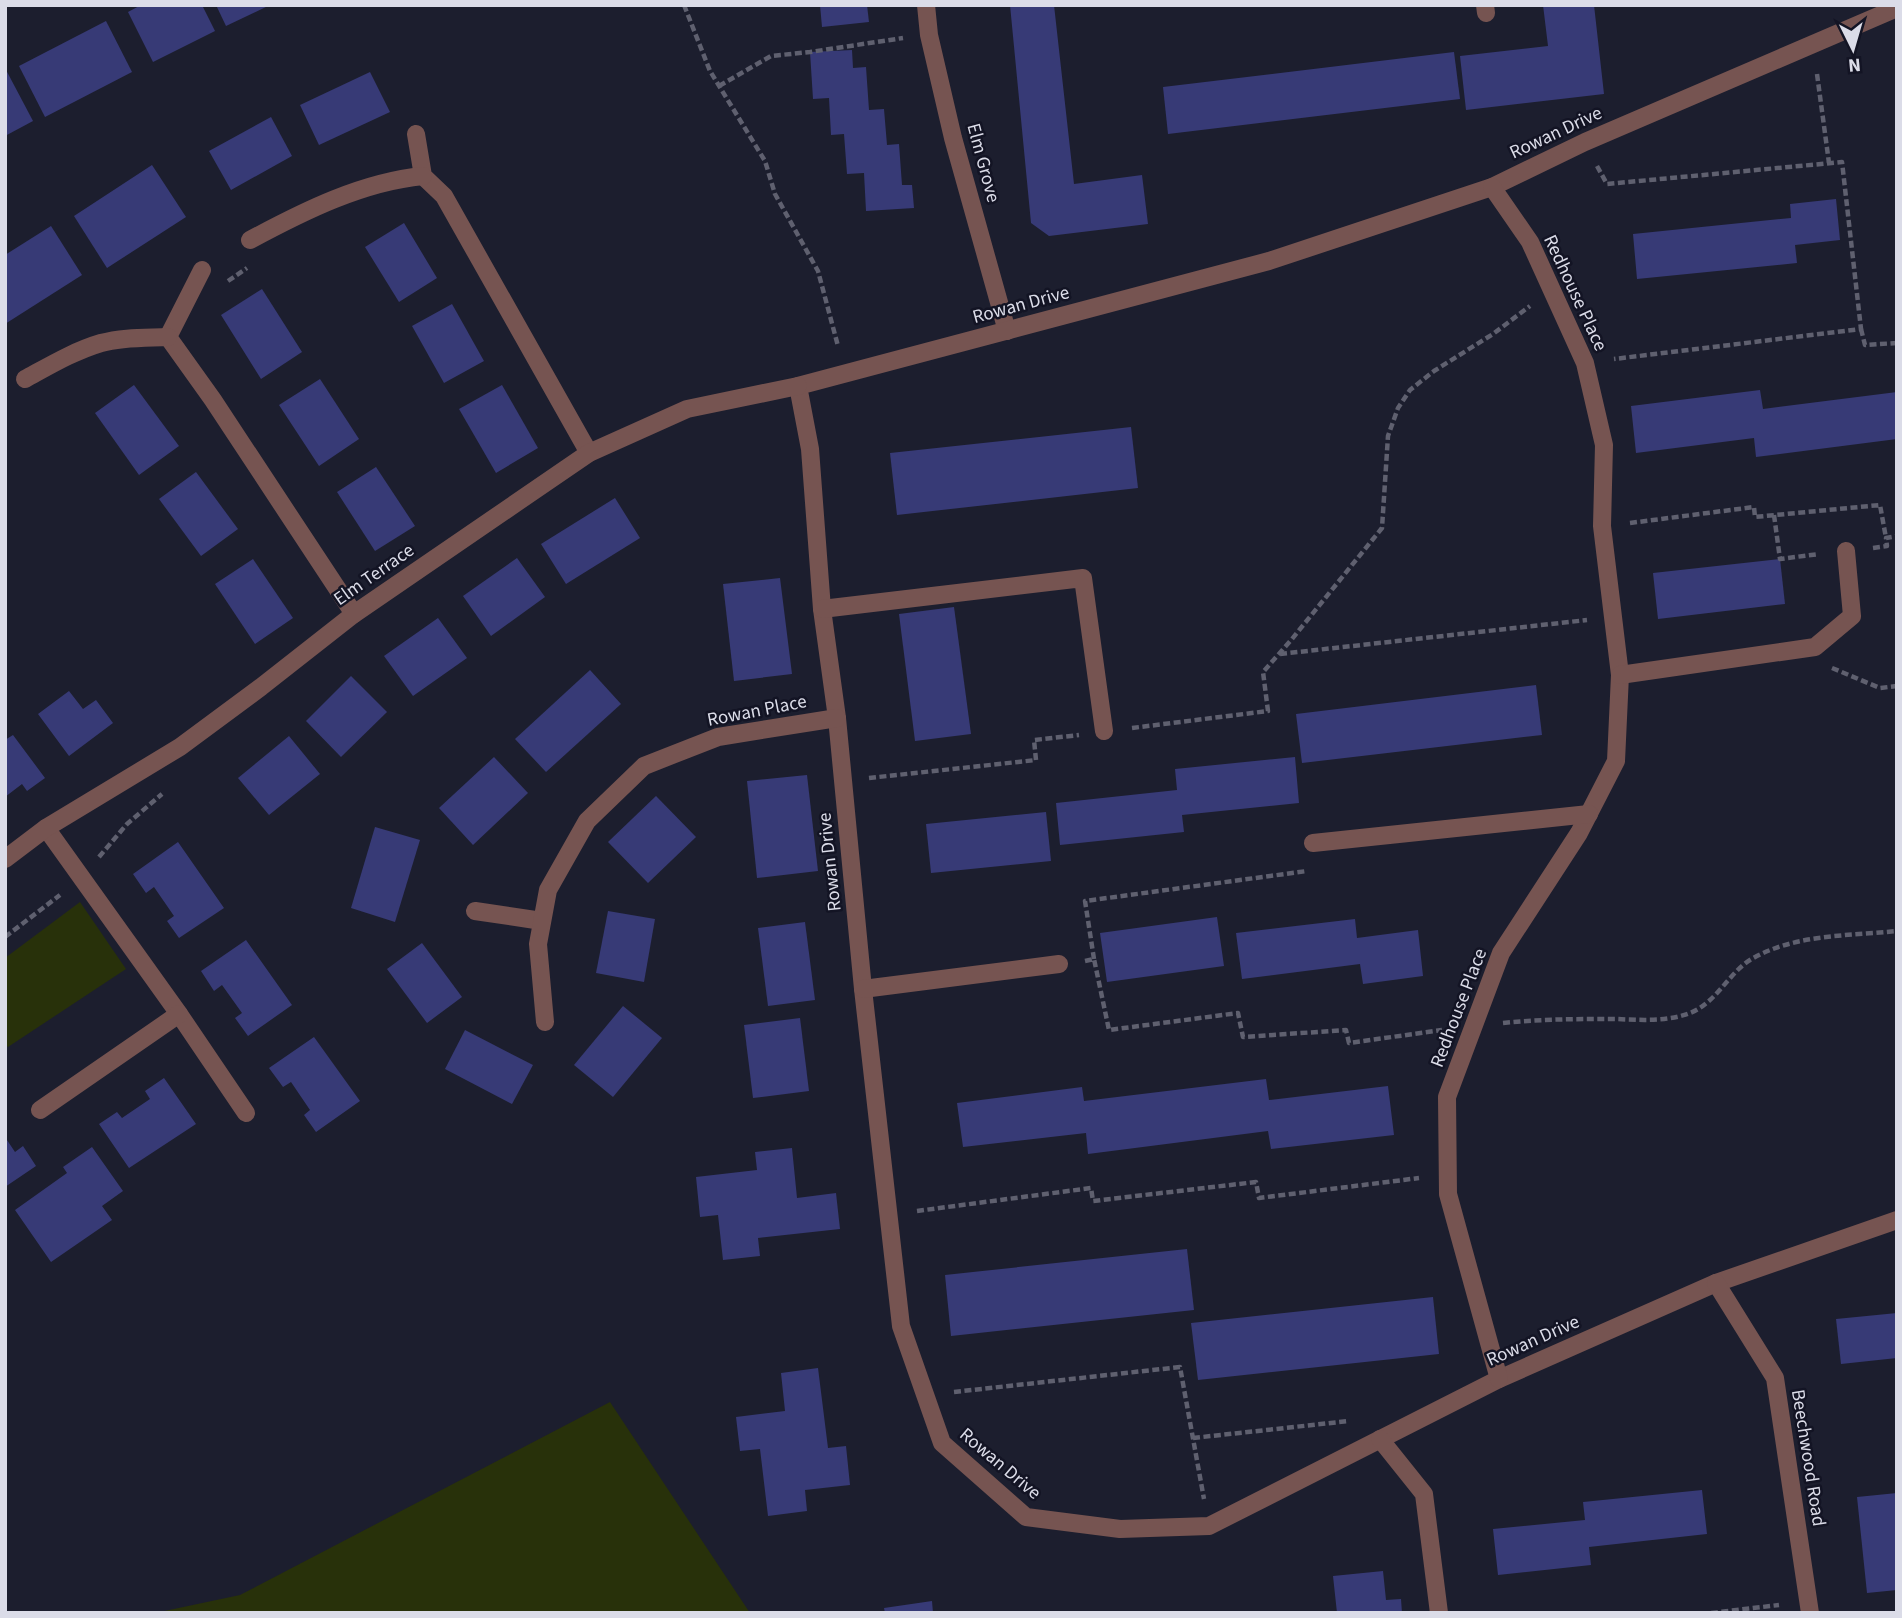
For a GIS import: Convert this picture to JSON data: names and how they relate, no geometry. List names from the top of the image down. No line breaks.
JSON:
{"streets":{"street":["Rowan Drive","Elm Grove","Redhouse Place","Elm Terrace","Rowan Place","Beechwood Road"]},"crossings":[["Rowan Drive","Elm Grove"],["Rowan Drive","Redhouse Place"],["Rowan Drive","Elm Terrace"],["Rowan Drive","Rowan Place"],["Rowan Drive","Beechwood Road"]],"north":"bottom"}
